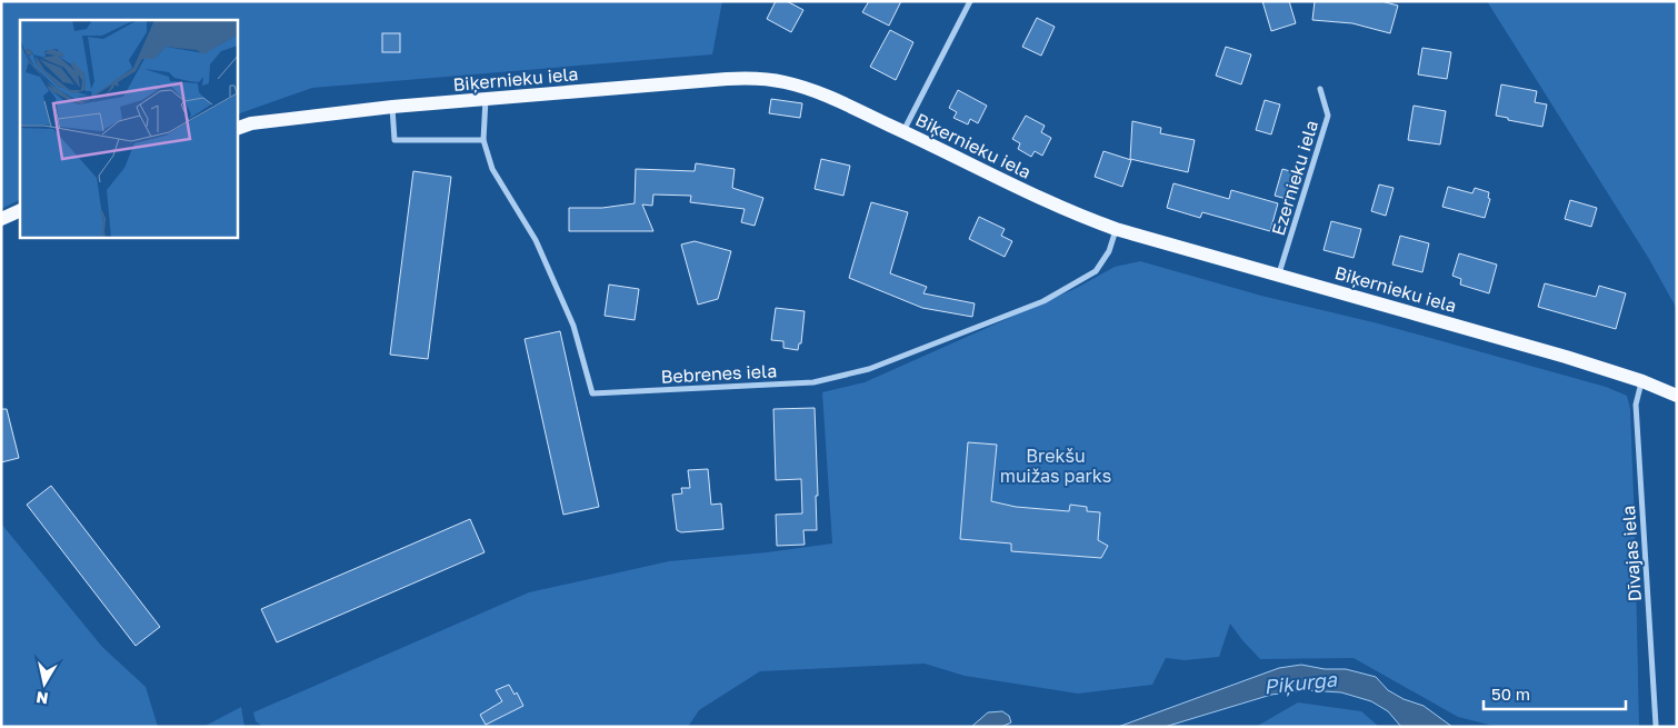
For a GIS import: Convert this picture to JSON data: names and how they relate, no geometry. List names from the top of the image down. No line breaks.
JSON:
{"streets":{"main road":["Biķernieku iela"],"street":["Ezernieku iela","Bebrenes iela","Dīvajas iela"]},"crossings":[["Biķernieku iela","Ezernieku iela"],["Biķernieku iela","Bebrenes iela"],["Biķernieku iela","Dīvajas iela"]],"water":["Piķurga"],"parks":["Brekšu muižas parks"],"scale_bar":"50 m","north":"bottom"}
